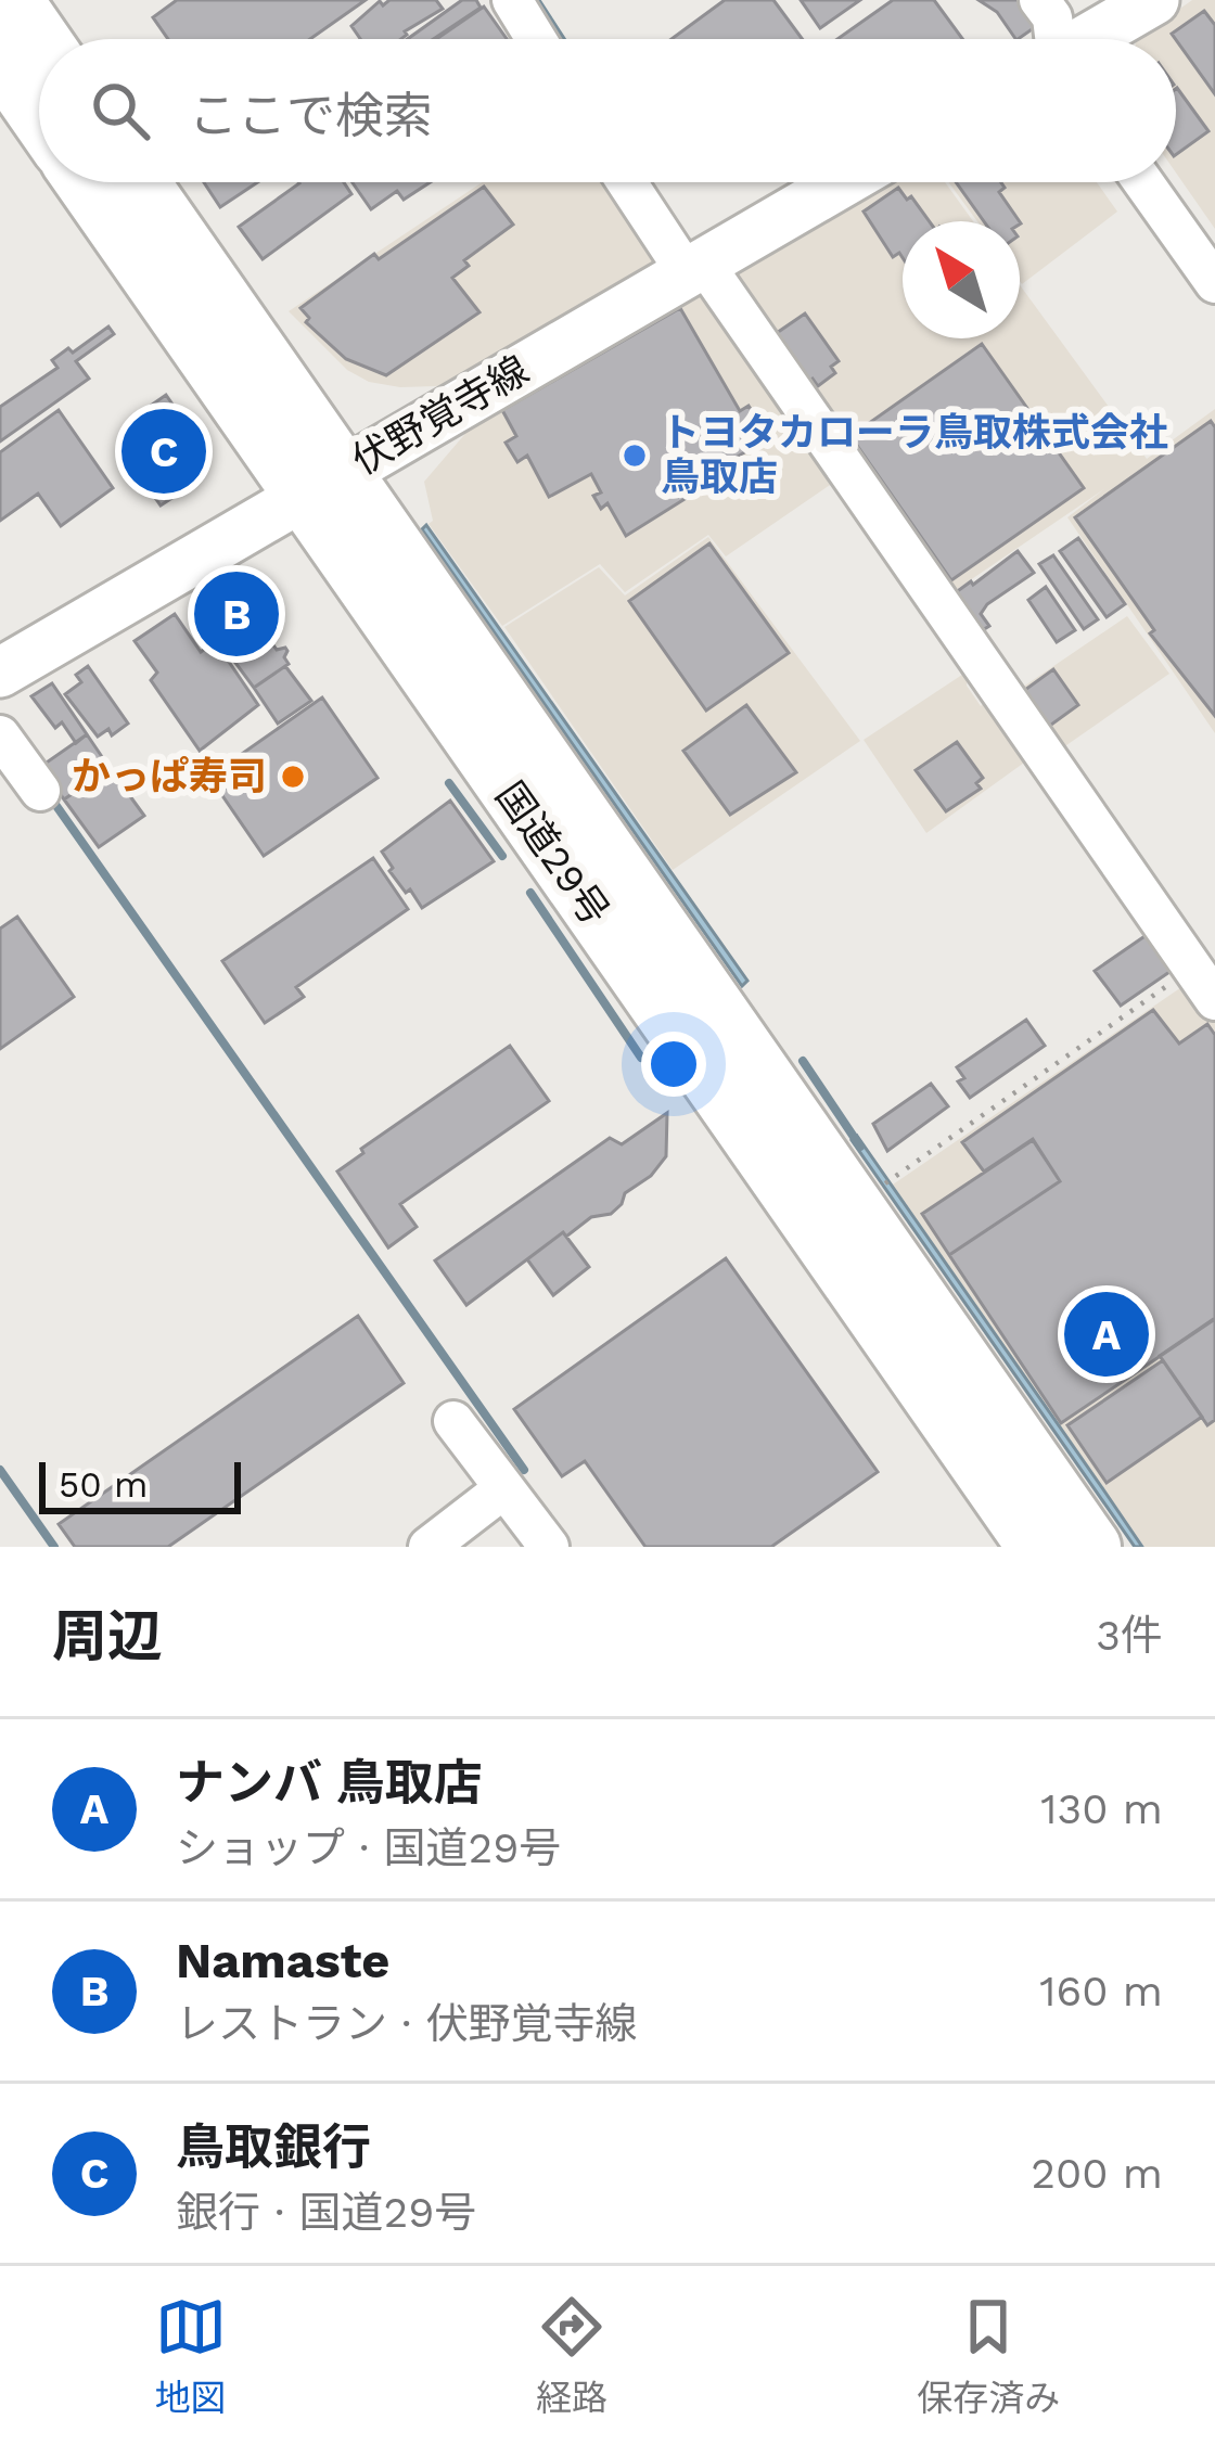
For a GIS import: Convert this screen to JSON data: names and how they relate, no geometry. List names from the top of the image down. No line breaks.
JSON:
{"streets":{"highway":["国道29号"],"main road":["伏野覚寺線"]},"crossings":[["伏野覚寺線","国道29号"]],"places":["トヨタカローラ鳥取株式会社 鳥取店","かっぱ寿司"],"scale_bar":"50 m","north":"top left","page":{"search":"ここで検索","pins":["C","B","A"],"scale":"50 m","heading":["周辺","3件"],"list":[{"mark":"A","name":"ナンバ 鳥取店","note":"ショップ · 国道29号","value":"130 m"},{"mark":"B","name":"Namaste","note":"レストラン · 伏野覚寺線","value":"160 m"},{"mark":"C","name":"鳥取銀行","note":"銀行 · 国道29号","value":"200 m"}],"nav":["地図","経路","保存済み"]}}
